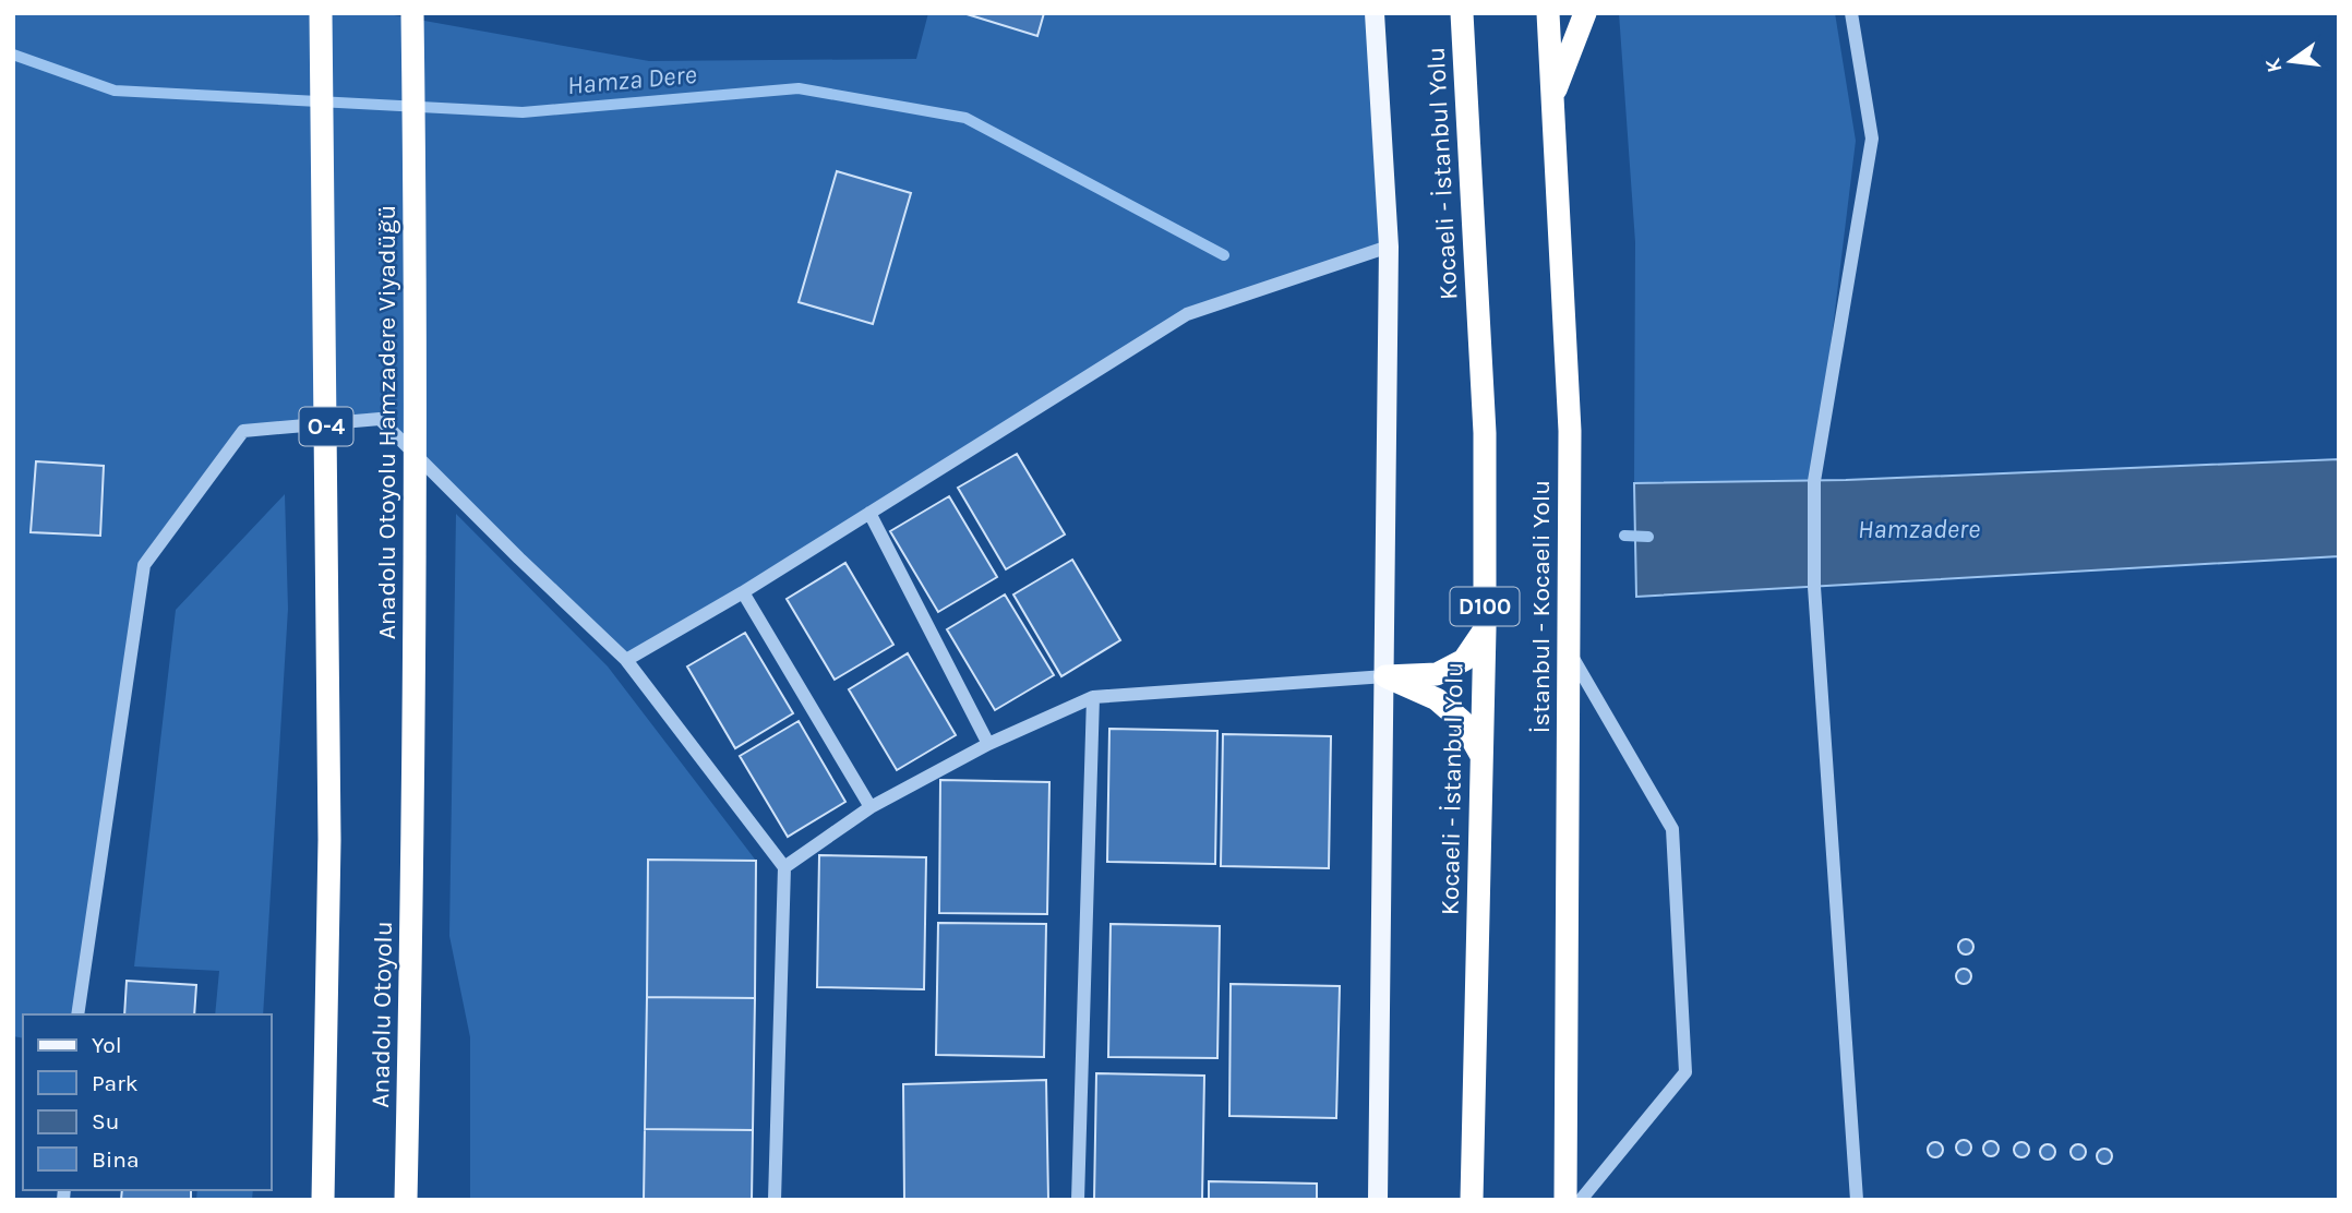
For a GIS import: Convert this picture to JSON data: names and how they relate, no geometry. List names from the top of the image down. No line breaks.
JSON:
{"streets":{"highway":["Kocaeli - İstanbul Yolu","Anadolu Otoyolu Hamzadere Viyadüğü","O-4","D100","İstanbul - Kocaeli Yolu","Anadolu Otoyolu"]},"crossings":[["Anadolu Otoyolu Hamzadere Viyadüğü","Anadolu Otoyolu"]],"water":["Hamza Dere","Hamzadere"],"legend":["Yol","Park","Su","Bina"],"north":"left"}
